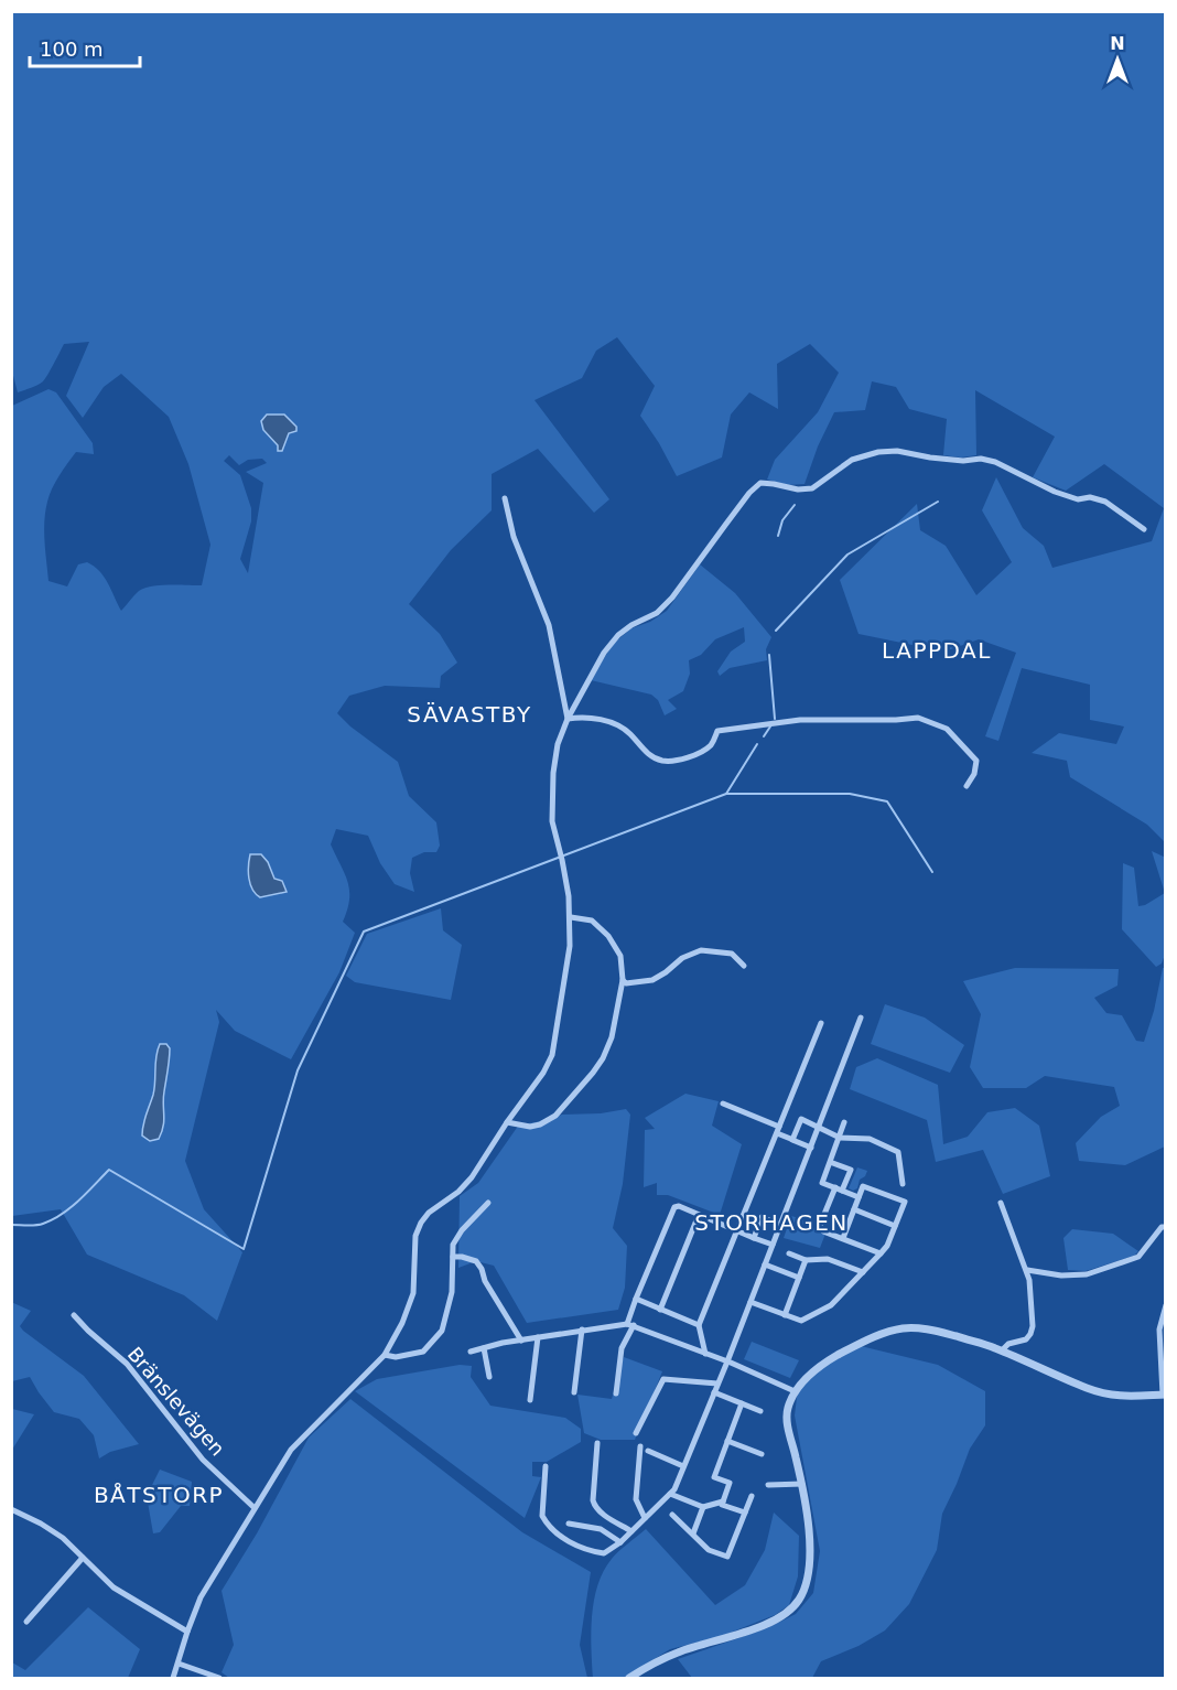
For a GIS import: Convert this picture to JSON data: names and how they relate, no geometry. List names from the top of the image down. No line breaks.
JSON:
{"streets":{"street":["Bränslevägen"]},"districts":["LAPPDAL","SÄVASTBY","STORHAGEN","BÅTSTORP"],"scale_bar":"100 m","north":"top"}
